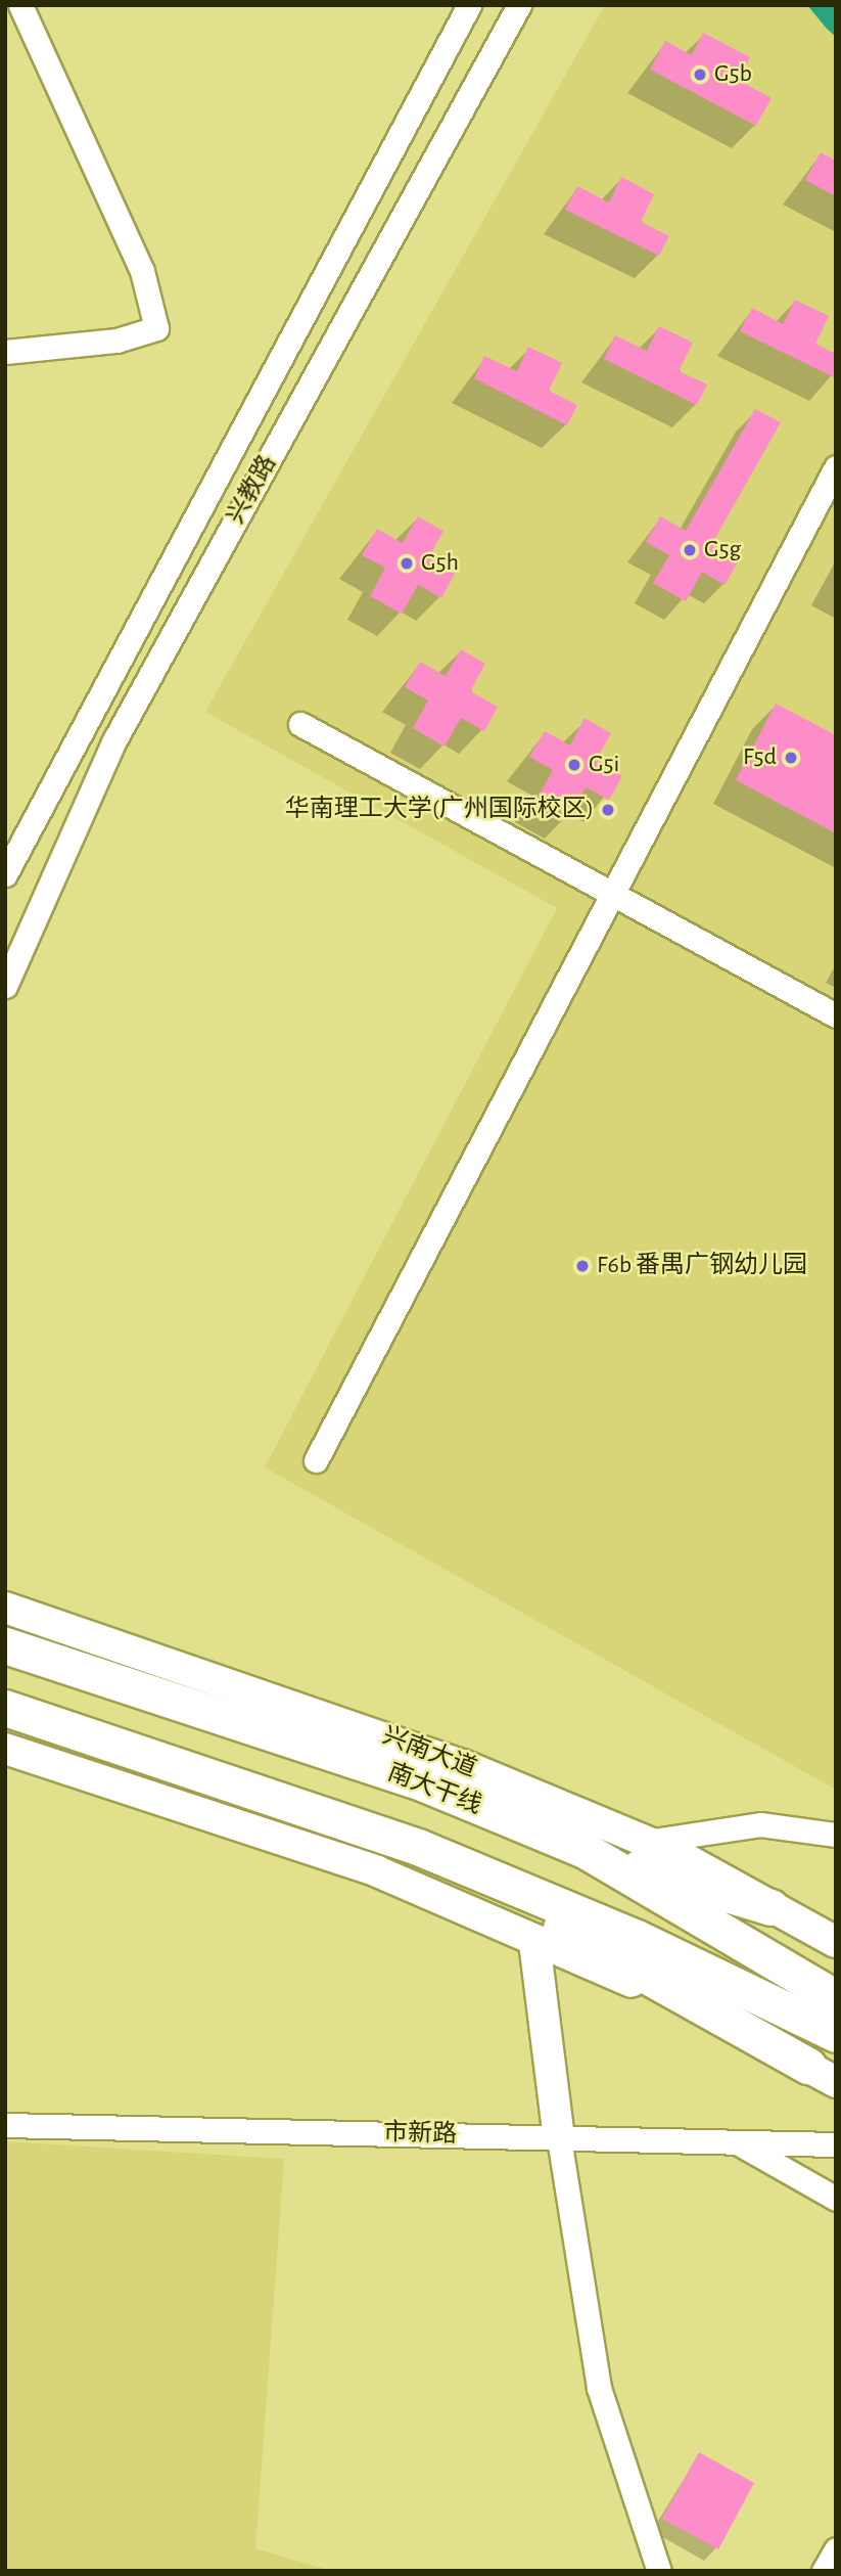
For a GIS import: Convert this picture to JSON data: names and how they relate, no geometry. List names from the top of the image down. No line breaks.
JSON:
{"streets":{"highway":["南大干线"],"main road":["兴南大道"],"street":["兴教路","市新路"]},"places":["G5b","G5g","G5h","F5d","G5i","华南理工大学(广州国际校区)","F6b 番禺广钢幼儿园"]}
